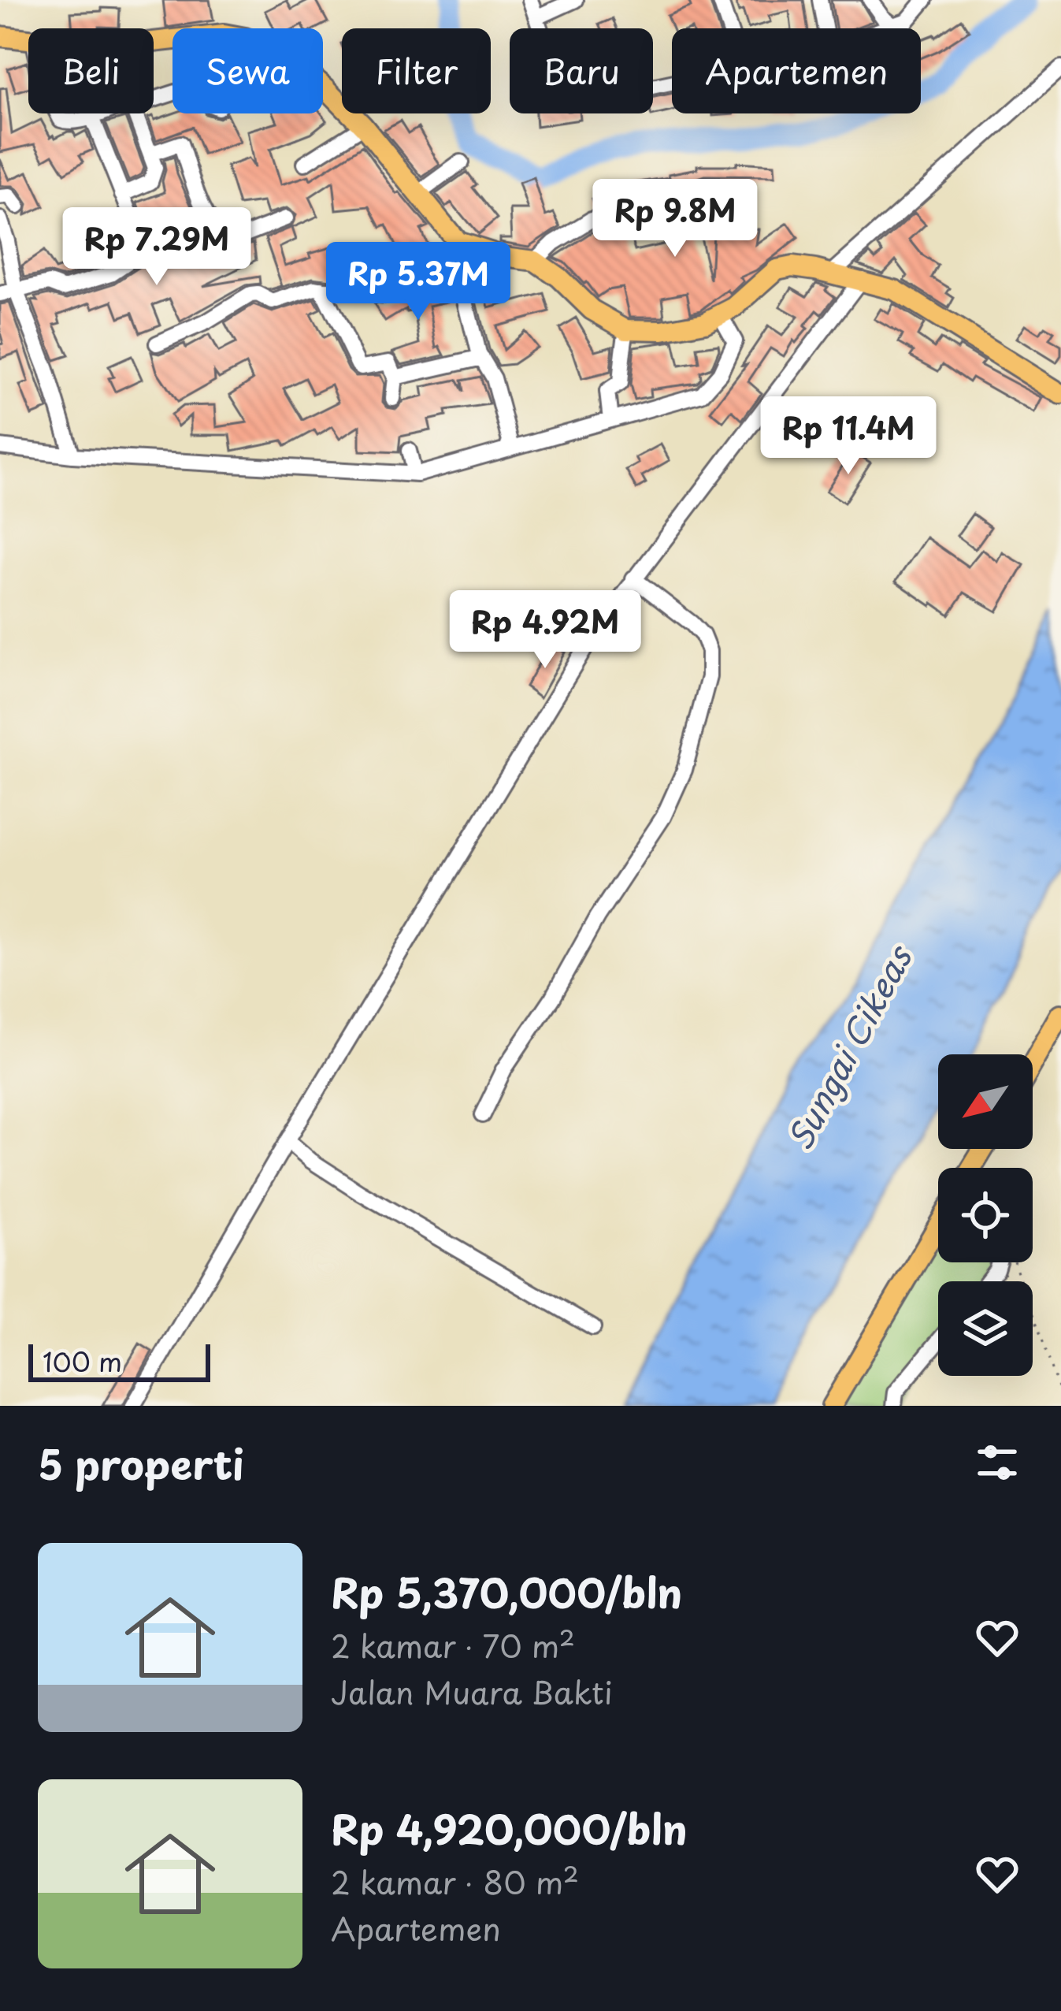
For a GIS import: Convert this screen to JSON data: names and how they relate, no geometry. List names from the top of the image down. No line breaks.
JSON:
{"water":["Sungai Cikeas"],"scale_bar":"100 m","north":"bottom left","page":{"chip":["Beli","Sewa","Filter","Baru","Apartemen"],"price":["Rp 9.8M","Rp 7.29M","Rp 5.37M","Rp 11.4M","Rp 4.92M"],"scale":"100 m","heading":"5 properti","list":[{"name":"Rp 5,370,000/bln","note":"2 kamar · 70 m² · Jalan Muara Bakti"},{"name":"Rp 4,920,000/bln","note":"2 kamar · 80 m² · Apartemen"}]}}
